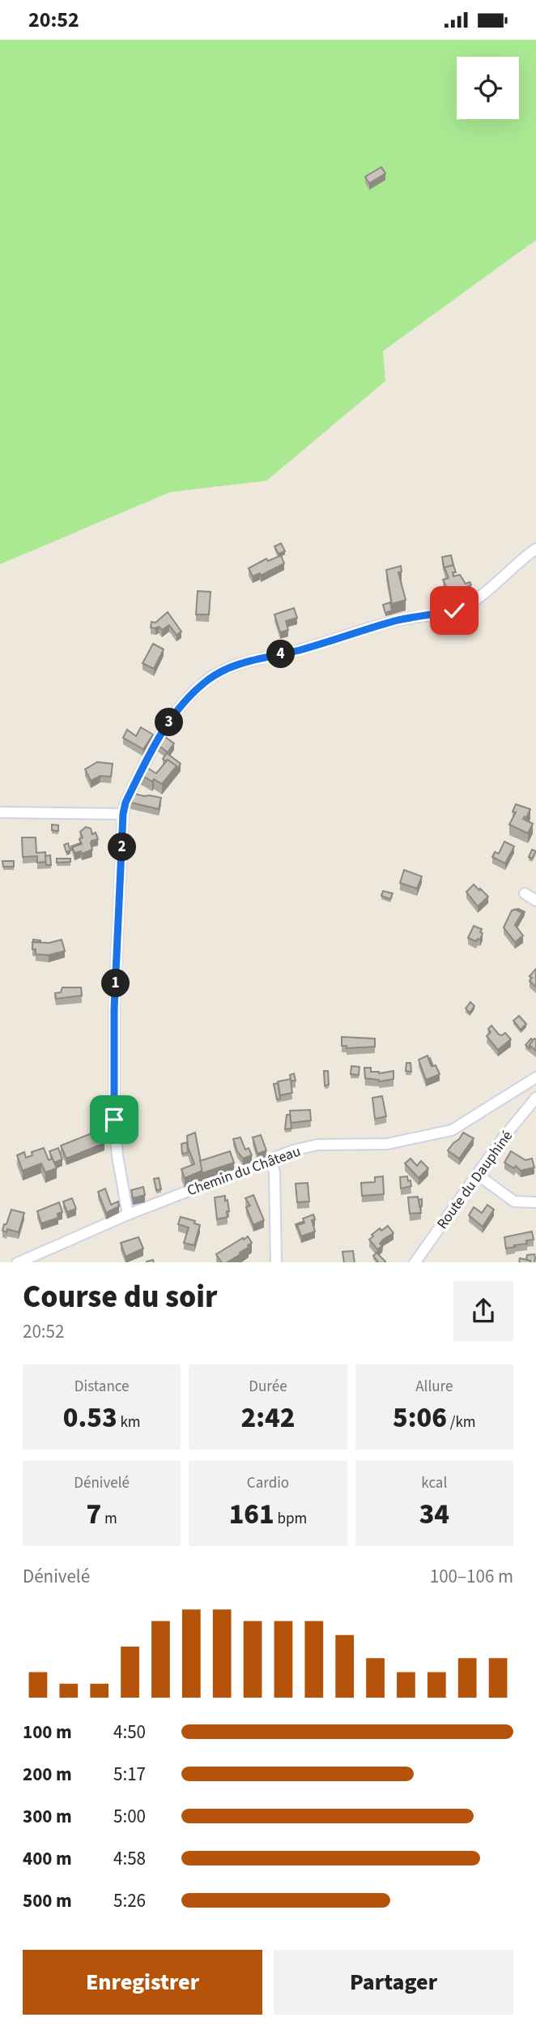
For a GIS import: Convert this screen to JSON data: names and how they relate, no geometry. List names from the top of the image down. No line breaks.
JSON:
{"streets":{"street":["Chemin du Château","Route du Dauphiné"]},"page":{"status":"20:52","pins":["4","3","2","1"],"heading":["Course du soir","20:52"],"stats":[["Distance","0.53 km"],["Durée","2:42"],["Allure","5:06 /km"],["Dénivelé","7 m"],["Cardio","161 bpm"],["kcal","34"]],"chart":["Dénivelé","100–106 m"],"list":[{"name":"100 m","note":"4:50"},{"name":"200 m","note":"5:17"},{"name":"300 m","note":"5:00"},{"name":"400 m","note":"4:58"},{"name":"500 m","note":"5:26"}],"buttons":["Enregistrer","Partager"]}}
